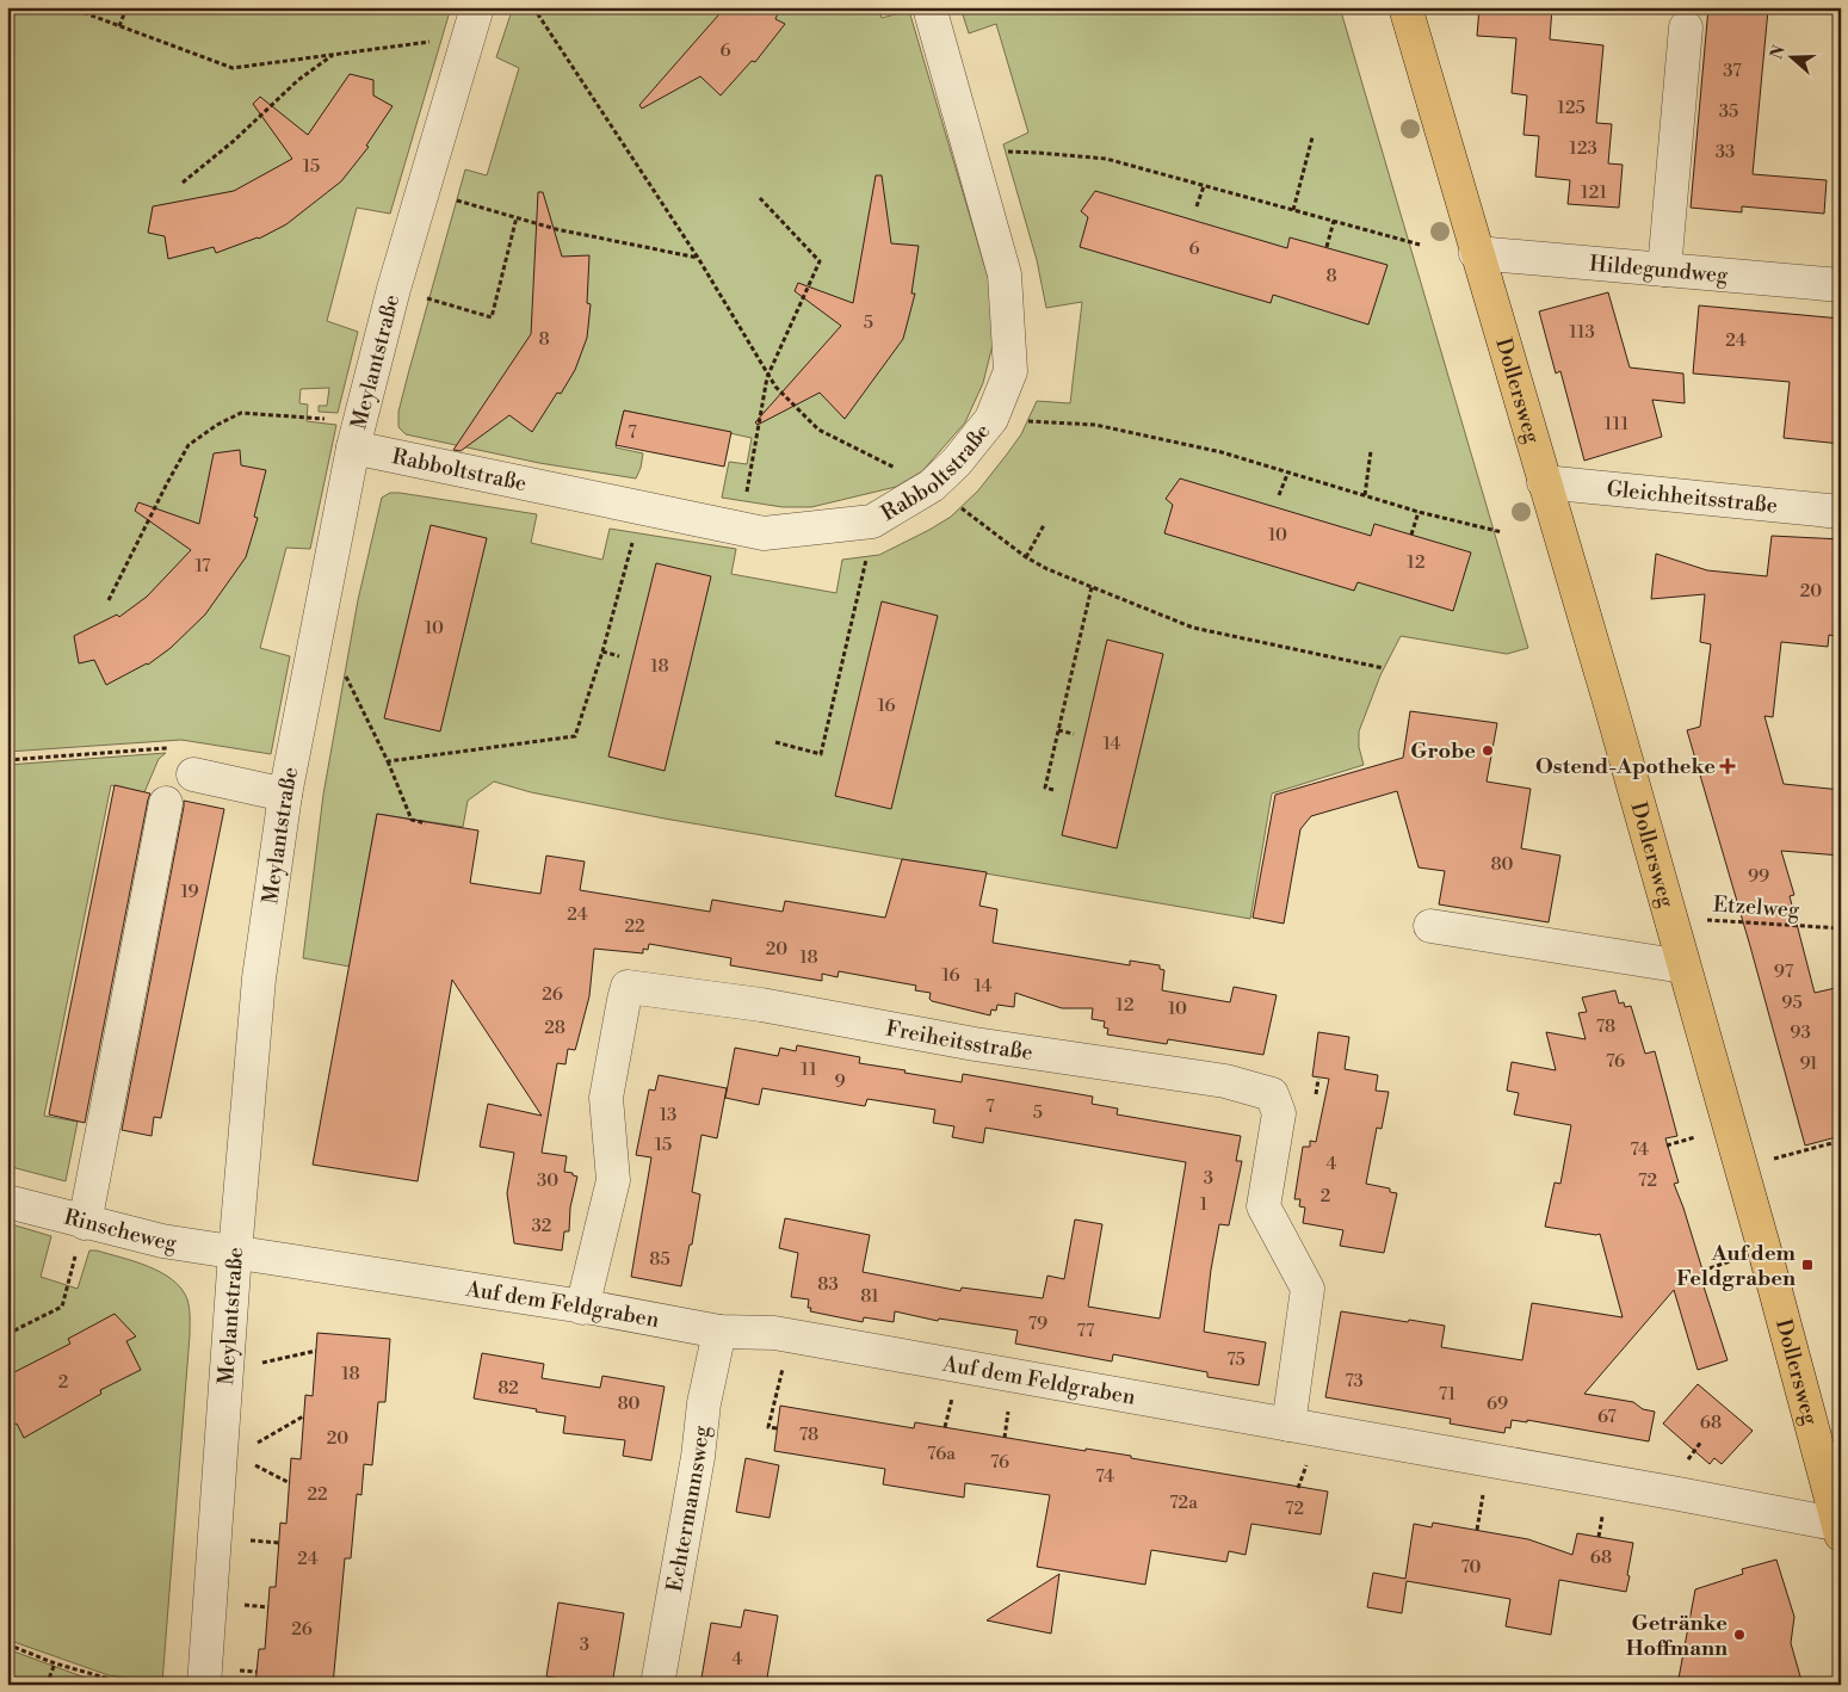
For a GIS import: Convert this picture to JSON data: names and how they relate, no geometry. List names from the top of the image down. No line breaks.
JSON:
{"streets":{"main road":["Dollersweg"],"street":["Hildegundweg","Meylantstraße","Rabboltstraße","Gleichheitsstraße","Freiheitsstraße","Rinscheweg","Auf dem Feldgraben","Echtermannsweg"],"path":["Etzelweg"]},"crossings":[["Hildegundweg","Dollersweg"],["Meylantstraße","Rabboltstraße"],["Meylantstraße","Rinscheweg"],["Meylantstraße","Auf dem Feldgraben"],["Dollersweg","Gleichheitsstraße"],["Dollersweg","Etzelweg"],["Dollersweg","Auf dem Feldgraben"],["Freiheitsstraße","Auf dem Feldgraben"],["Rinscheweg","Auf dem Feldgraben"],["Auf dem Feldgraben","Echtermannsweg"]],"places":{"other":["Grobe","Getränke Hoffmann"],"health":["Ostend-Apotheke"],"transit":["Auf dem Feldgraben"]},"house_numbers":["6","37","125","35","123","33","15","121","6","8","5","113","8","24","111","7","10","12","17","20","10","18","16","14","80","99","19","24","22","20","18","97","16","14","26","95","12","10","78","28","93","76","91","11","9","7","5","13","15","74","4","3","30","72","2","1","32","85","83","81","79","77","75","18","73","2","82","71","80","69","67","68","78","20","76a","76","74","22","72a","72","68","24","70","26","3","4"],"north":"left"}
